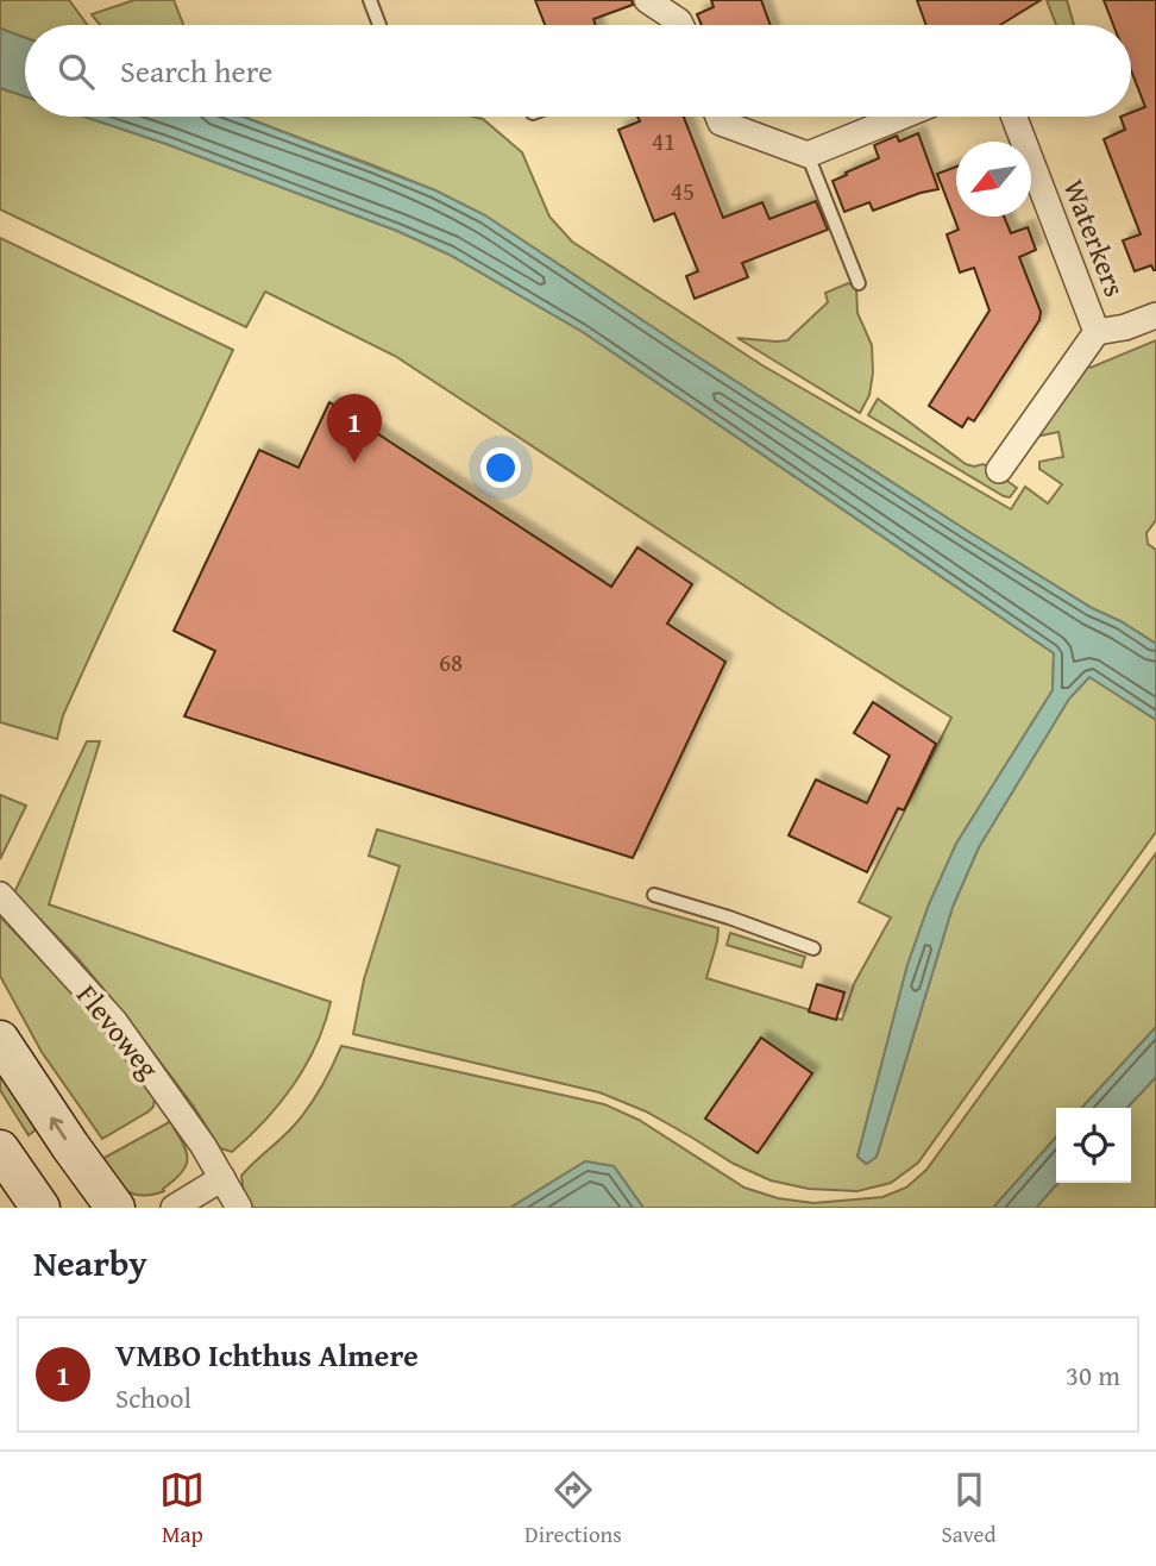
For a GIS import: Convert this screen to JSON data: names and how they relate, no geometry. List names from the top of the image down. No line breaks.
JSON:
{"streets":{"street":["Waterkers","Flevoweg"]},"house_numbers":["41","45","68"],"north":"bottom left","page":{"search":"Search here","pins":"1","heading":"Nearby","list":[{"mark":"1","name":"VMBO Ichthus Almere","note":"School","value":"30 m"}],"nav":["Map","Directions","Saved"]}}
